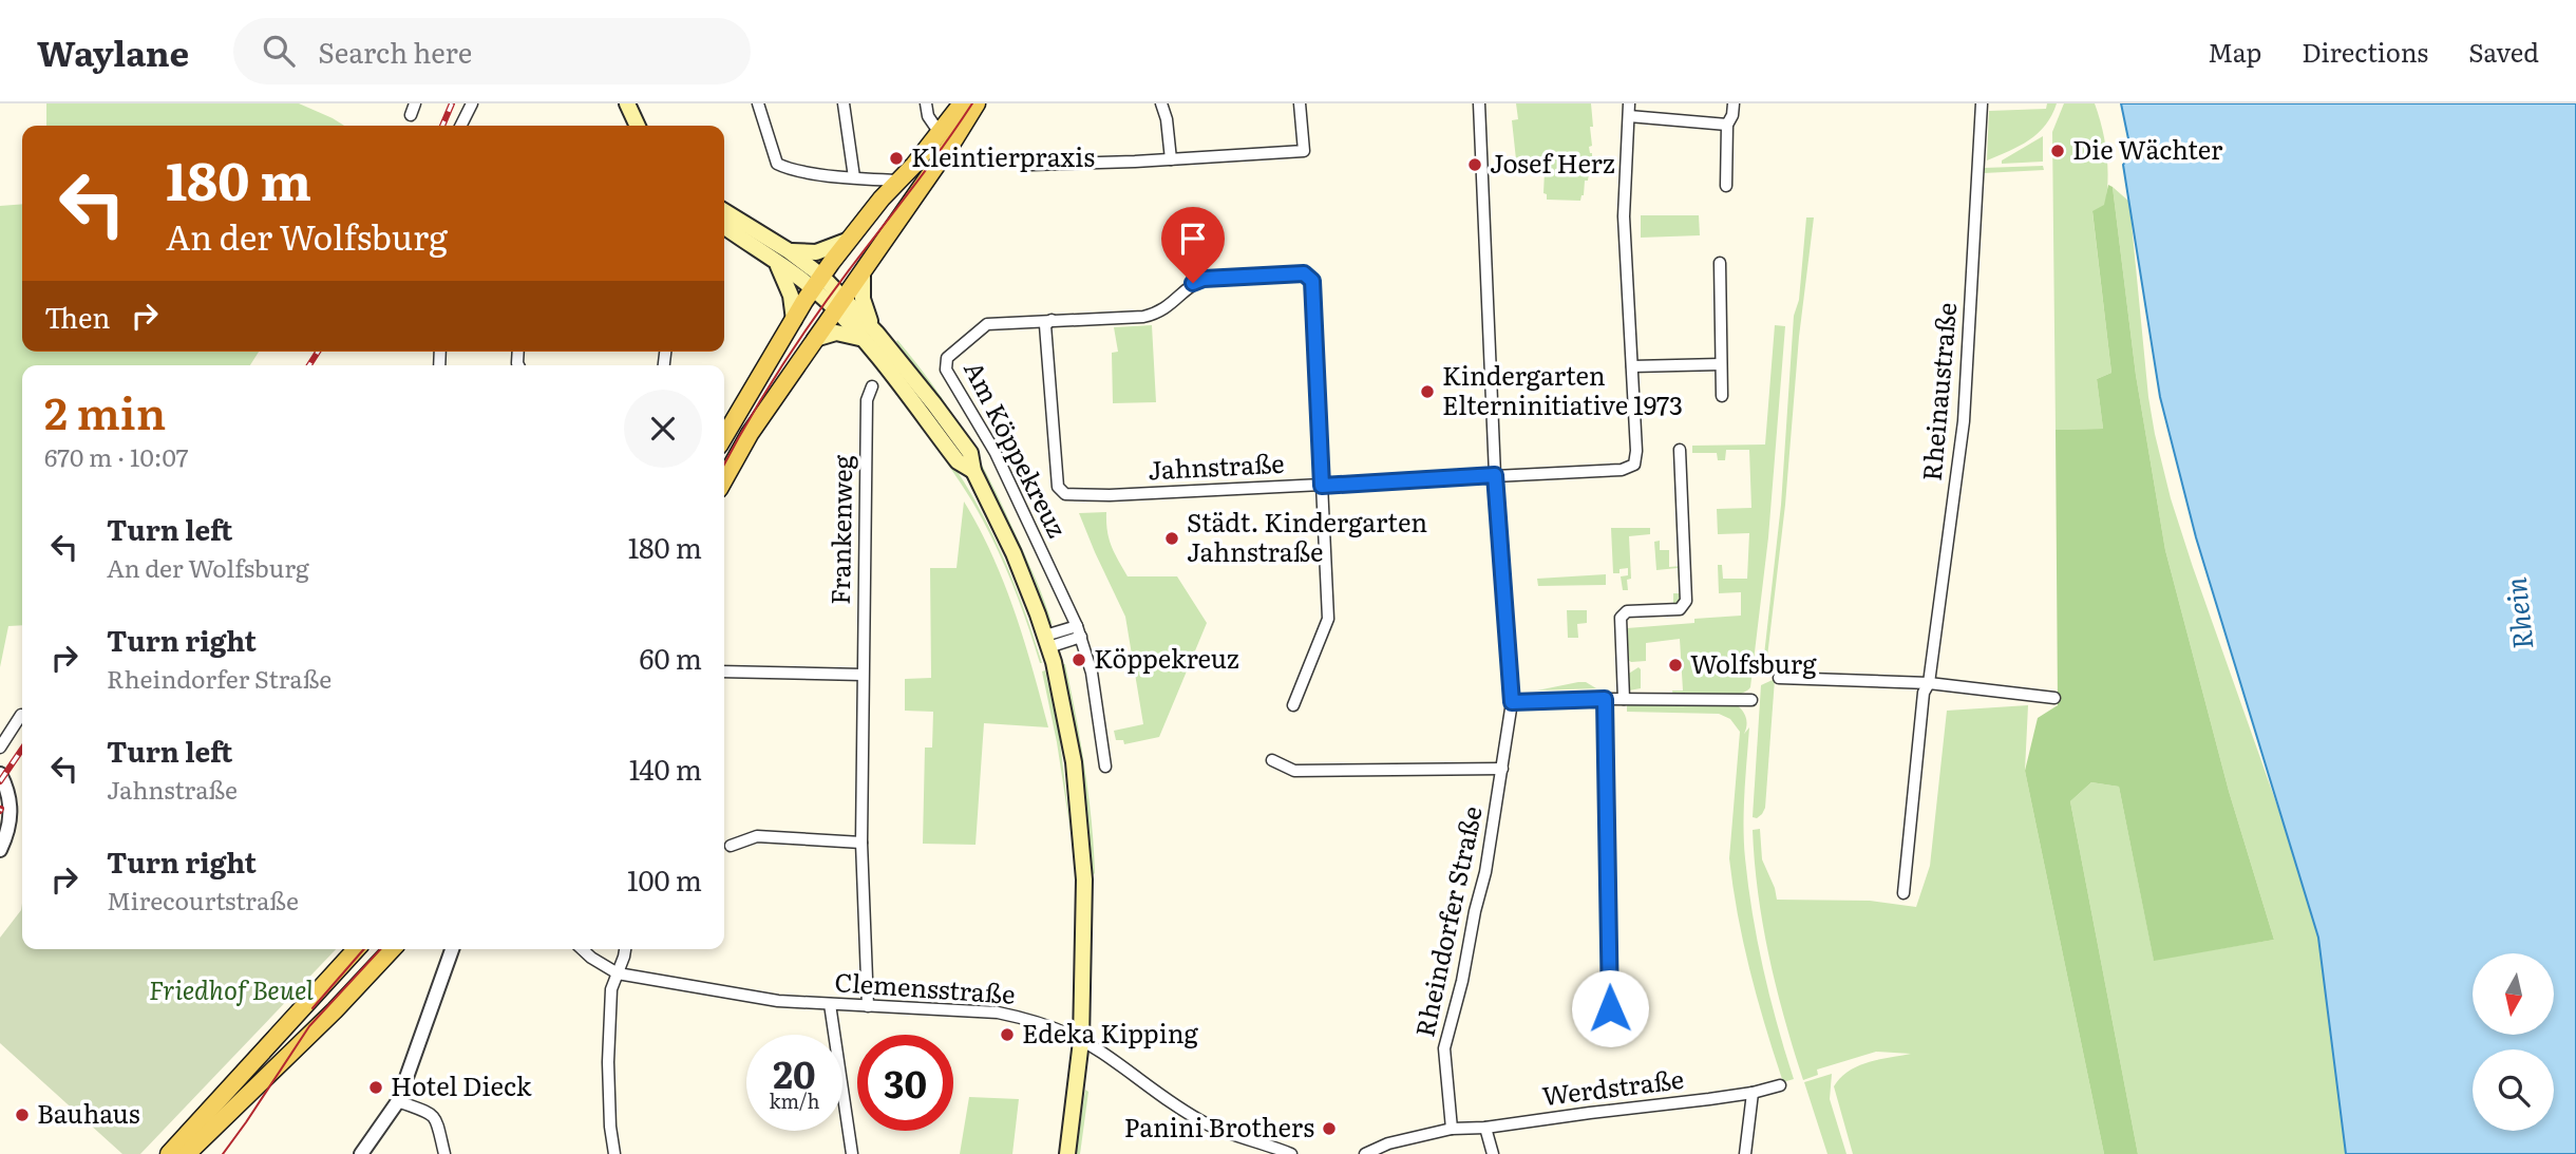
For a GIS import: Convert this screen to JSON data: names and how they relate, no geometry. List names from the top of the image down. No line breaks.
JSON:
{"streets":{"street":["Rheinaustraße","Am Köppekreuz","Jahnstraße","Frankenweg","Rheindorfer Straße","Clemensstraße","Werdstraße"]},"crossings":[["Am Köppekreuz","Jahnstraße"],["Jahnstraße","Rheindorfer Straße"],["Frankenweg","Clemensstraße"],["Rheindorfer Straße","Werdstraße"]],"water":["Rhein"],"parks":["Friedhof Beuel"],"places":["Die Wächter","Kleintierpraxis","Josef Herz","Kindergarten Elterninitiative 1973","Städt. Kindergarten Jahnstraße","Köppekreuz","Wolfsburg","Edeka Kipping","Hotel Dieck","Bauhaus","Panini Brothers"],"north":"bottom","page":{"header":"Waylane","search":"Search here","nav":["Map","Directions","Saved"],"turn":["180 m","An der Wolfsburg"],"then":"Then","heading":["2 min","670 m · 10:07"],"list":[{"name":"Turn left","note":"An der Wolfsburg","value":"180 m"},{"name":"Turn right","note":"Rheindorfer Straße","value":"60 m"},{"name":"Turn left","note":"Jahnstraße","value":"140 m"},{"name":"Turn right","note":"Mirecourtstraße","value":"100 m"}],"speed":"20 km/h","limit":"30"}}
